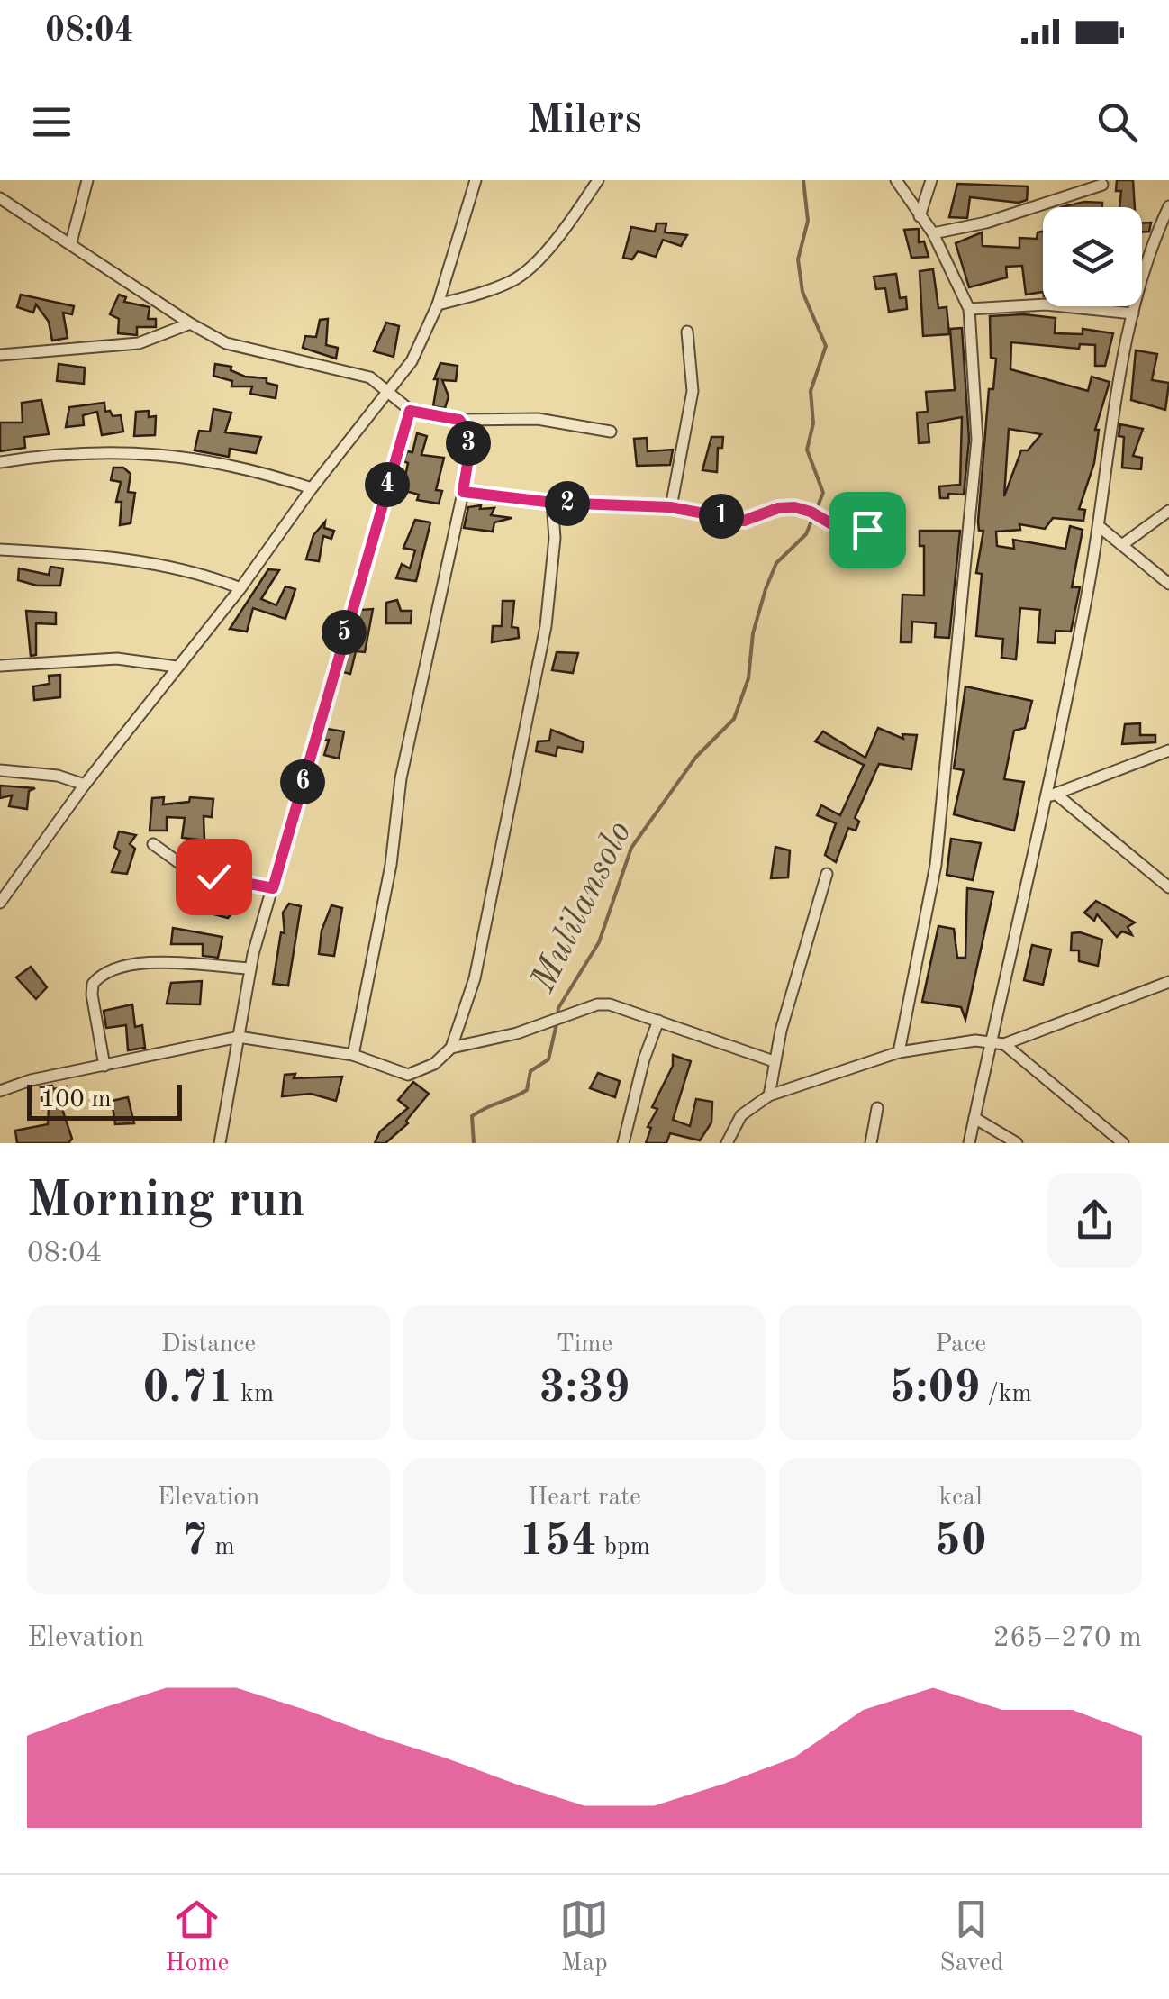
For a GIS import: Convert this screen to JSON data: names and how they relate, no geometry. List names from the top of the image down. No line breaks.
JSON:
{"water":["Mulilansolo"],"scale_bar":"100 m","page":{"status":"08:04","header":"Milers","pins":["3","4","2","1","5","6"],"scale":"100 m","heading":["Morning run","08:04"],"stats":[["Distance","0.71 km"],["Time","3:39"],["Pace","5:09 /km"],["Elevation","7 m"],["Heart rate","154 bpm"],["kcal","50"]],"chart":["Elevation","265–270 m"],"tabs":["Home","Map","Saved"]}}
